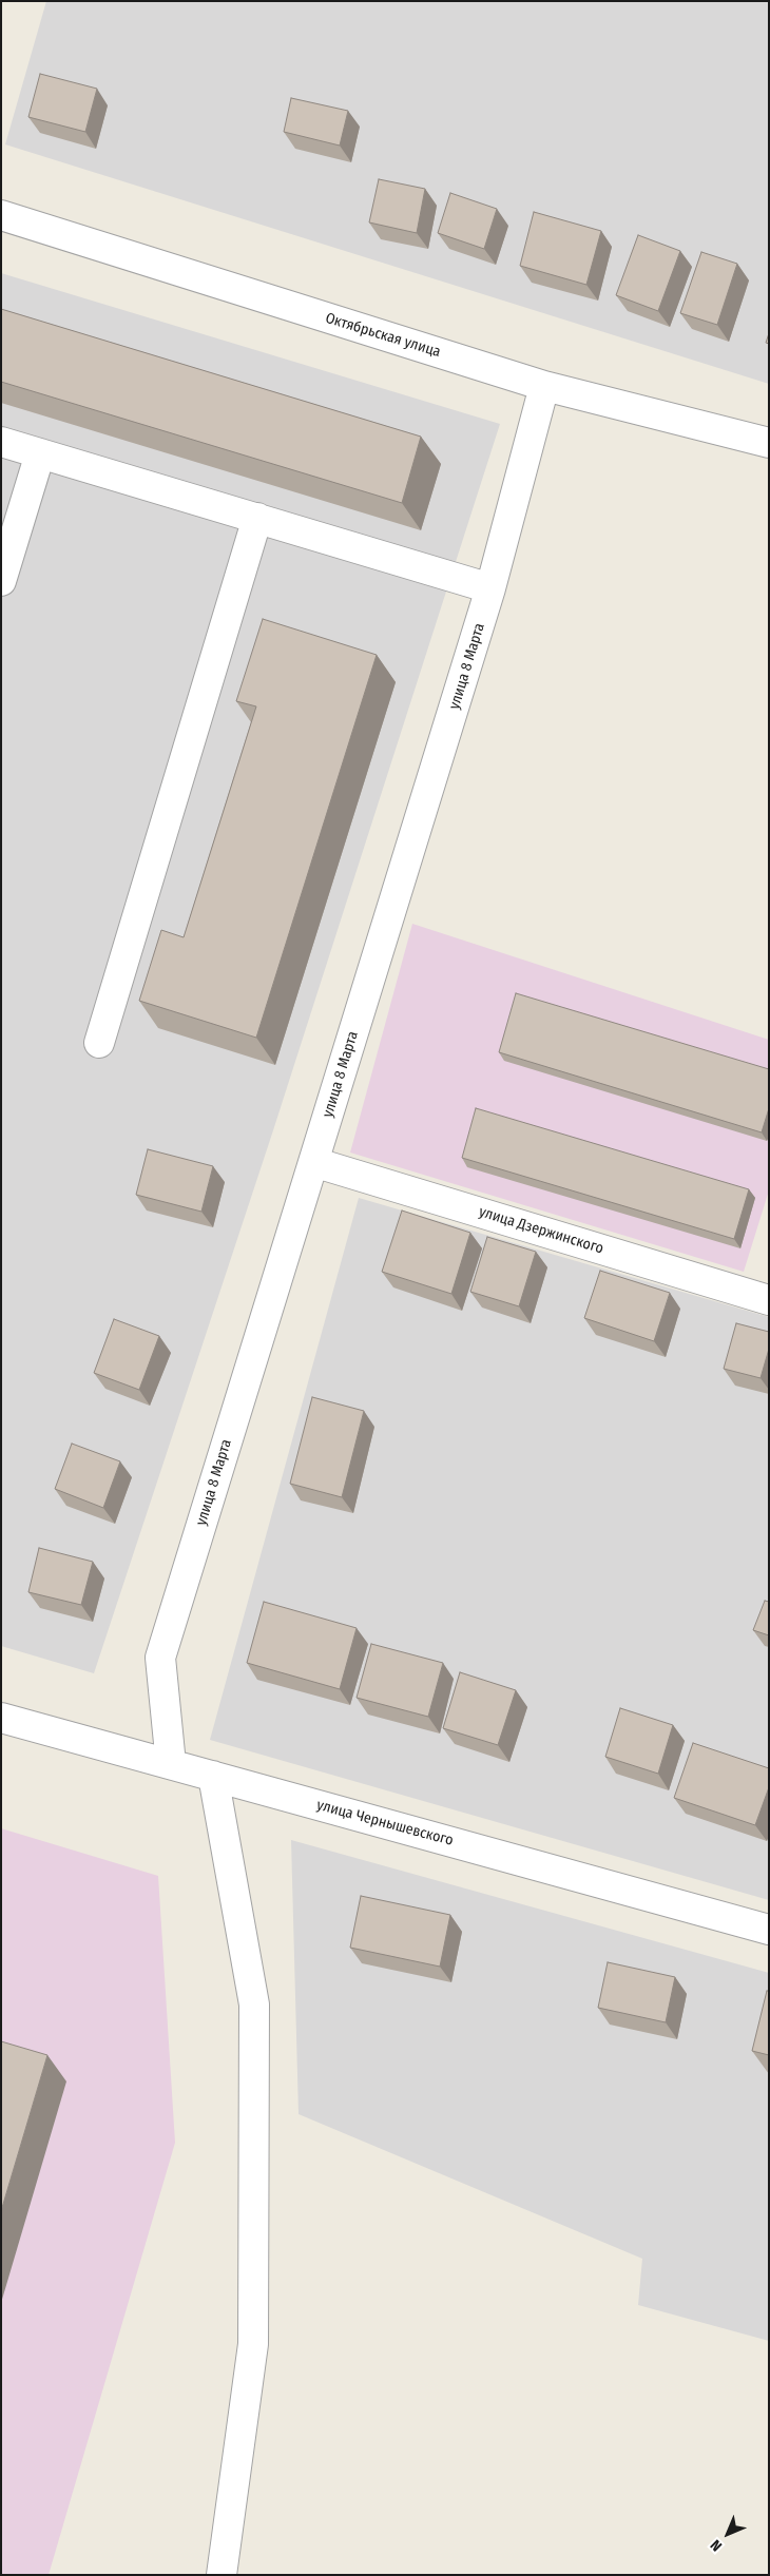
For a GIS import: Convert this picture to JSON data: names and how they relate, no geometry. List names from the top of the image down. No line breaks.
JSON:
{"streets":{"street":["Октябрьская улица","улица 8 Марта","улица Дзержинского","улица Чернышевского"]},"crossings":[["Октябрьская улица","улица 8 Марта"],["улица 8 Марта","улица Дзержинского"],["улица 8 Марта","улица Чернышевского"]],"north":"bottom left"}
